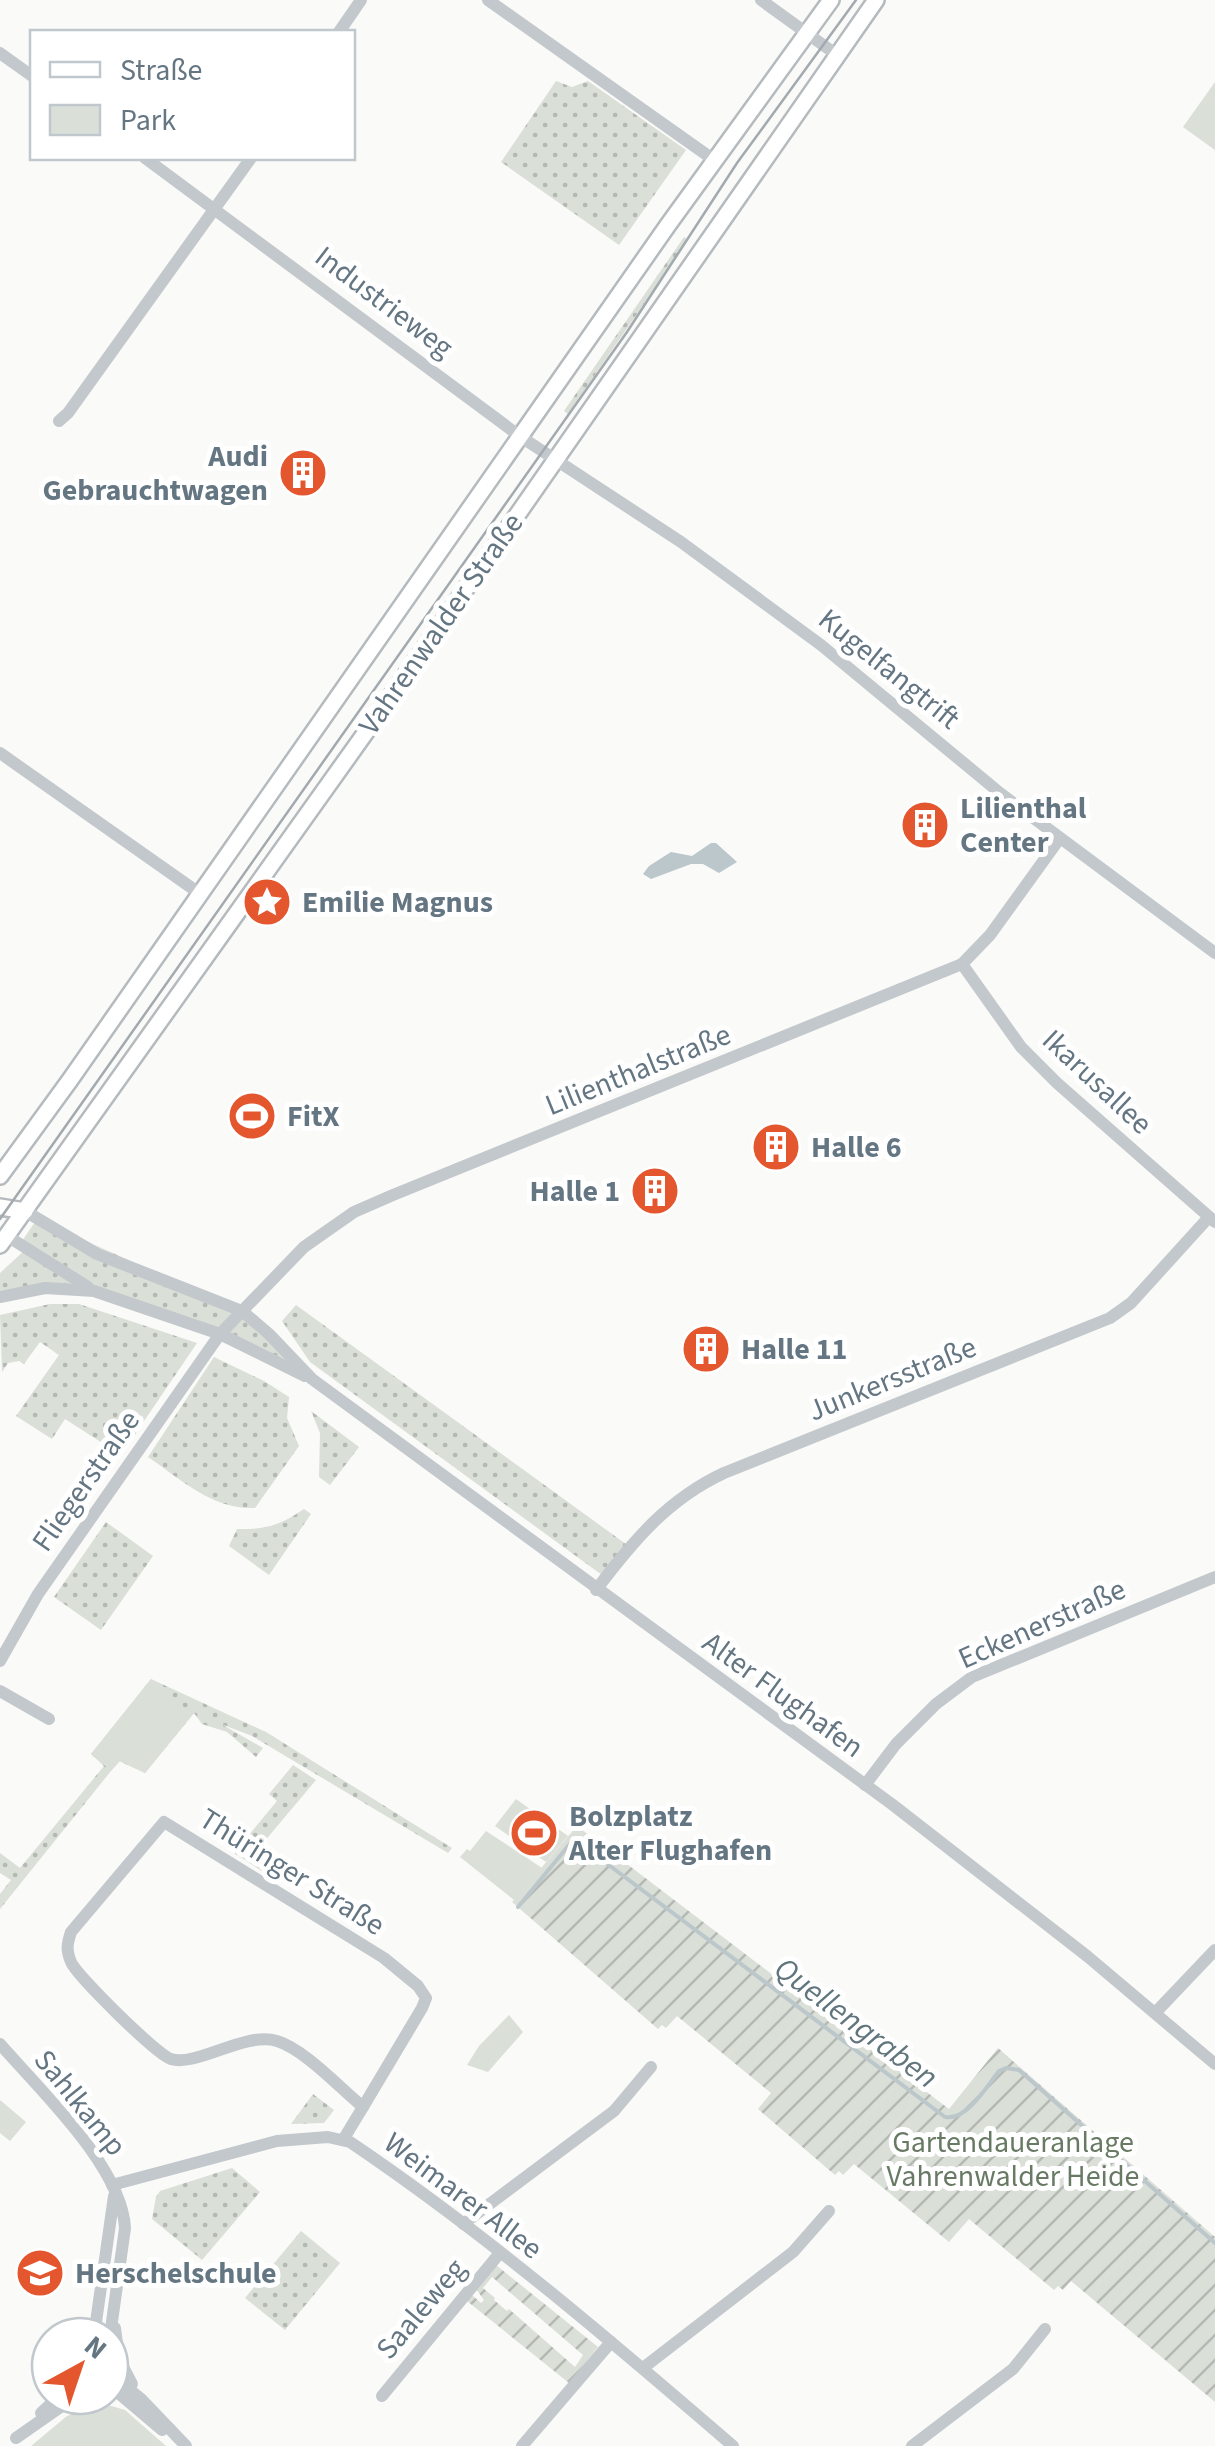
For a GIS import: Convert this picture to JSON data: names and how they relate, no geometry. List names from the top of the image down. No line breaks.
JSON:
{"streets":{"main road":["Vahrenwalder Straße"],"street":["Industrieweg","Kugelfangtrift","Lilienthalstraße","Ikarusallee","Junkersstraße","Fliegerstraße","Eckenerstraße","Alter Flughafen","Thüringer Straße","Sahlkamp","Weimarer Allee","Saaleweg"]},"crossings":[["Industrieweg","Vahrenwalder Straße"],["Industrieweg","Kugelfangtrift"],["Vahrenwalder Straße","Kugelfangtrift"],["Vahrenwalder Straße","Alter Flughafen"],["Kugelfangtrift","Lilienthalstraße"],["Lilienthalstraße","Ikarusallee"],["Lilienthalstraße","Fliegerstraße"],["Lilienthalstraße","Alter Flughafen"],["Ikarusallee","Junkersstraße"],["Junkersstraße","Alter Flughafen"],["Fliegerstraße","Alter Flughafen"],["Eckenerstraße","Alter Flughafen"],["Thüringer Straße","Weimarer Allee"],["Sahlkamp","Weimarer Allee"],["Weimarer Allee","Saaleweg"]],"water":["Quellengraben"],"parks":["Gartendaueranlage Vahrenwalder Heide"],"places":{"building":["Audi Gebrauchtwagen","Lilienthal Center","Halle 6","Halle 1","Halle 11"],"place":["Emilie Magnus"],"sports":["FitX","Bolzplatz Alter Flughafen"],"school or university":["Herschelschule"]},"legend":["Straße","Park"],"north":"top right"}
